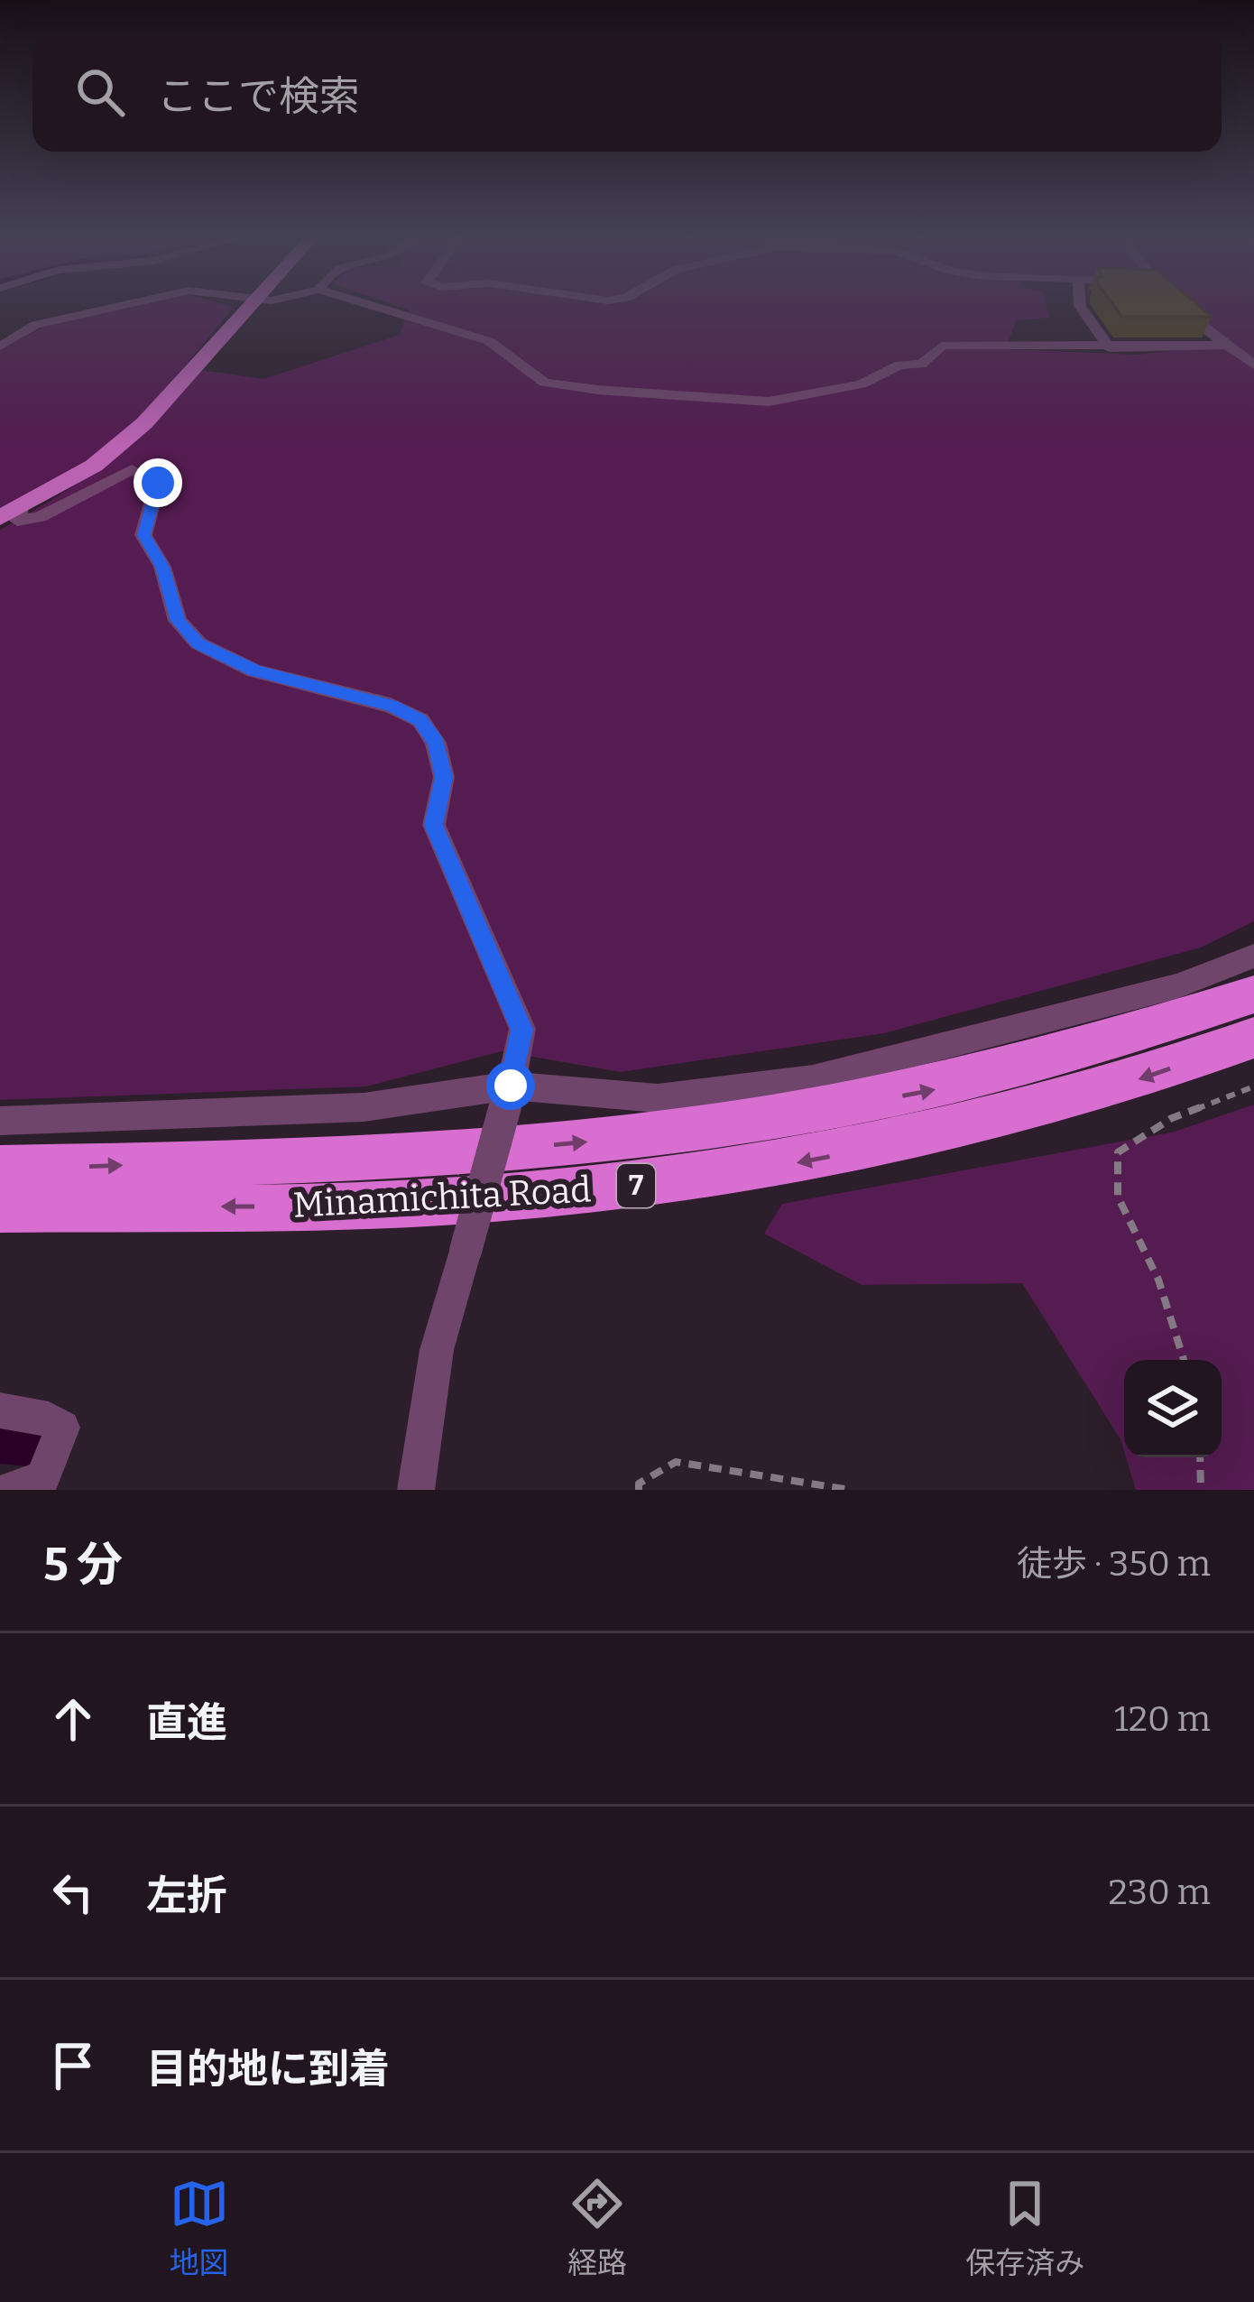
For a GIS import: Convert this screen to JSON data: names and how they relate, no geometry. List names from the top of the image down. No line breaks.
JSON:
{"streets":{"highway":["7","Minamichita Road"]},"page":{"search":"ここで検索","heading":["5 分","徒歩 · 350 m"],"list":[["直進","120 m"],["左折","230 m"],"目的地に到着"],"nav":["地図","経路","保存済み"]}}
